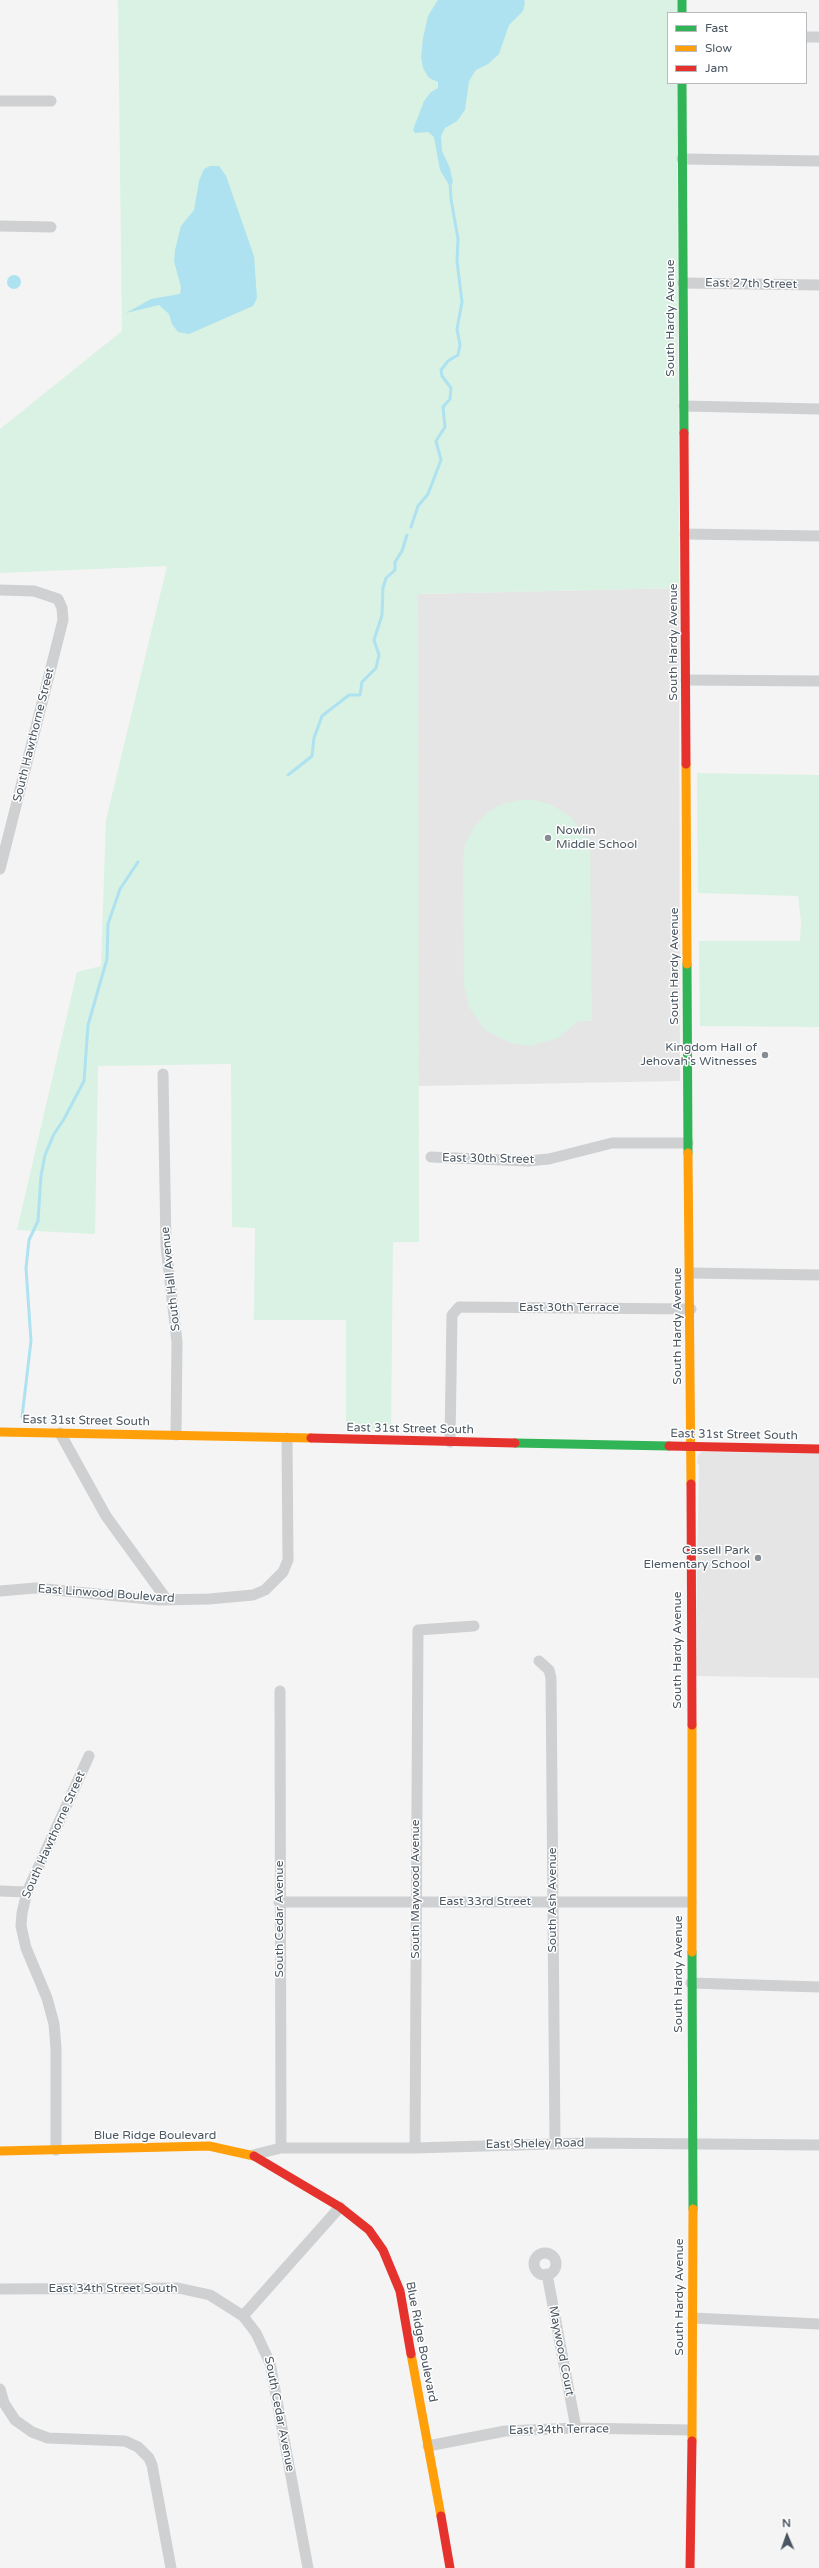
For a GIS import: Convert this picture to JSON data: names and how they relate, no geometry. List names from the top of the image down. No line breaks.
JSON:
{"streets":{"street":["East 27th Street","South Hardy Avenue","South Hawthorne Street","East 30th Street","South Hall Avenue","East 30th Terrace","East 31st Street South","East Linwood Boulevard","South Maywood Avenue","South Ash Avenue","East 33rd Street","South Cedar Avenue","Blue Ridge Boulevard","East Sheley Road","East 34th Street South","Maywood Court","East 34th Terrace"]},"crossings":[["East 27th Street","South Hardy Avenue"],["South Hardy Avenue","East 30th Street"],["South Hardy Avenue","East 30th Terrace"],["South Hardy Avenue","East 31st Street South"],["South Hardy Avenue","East 33rd Street"],["South Hardy Avenue","East Sheley Road"],["South Hardy Avenue","East 34th Terrace"],["South Hawthorne Street","Blue Ridge Boulevard"],["South Hall Avenue","East 31st Street South"],["East 30th Terrace","East 31st Street South"],["East 31st Street South","East Linwood Boulevard"],["South Maywood Avenue","East 33rd Street"],["South Maywood Avenue","East Sheley Road"],["South Ash Avenue","East 33rd Street"],["South Ash Avenue","East Sheley Road"],["East 33rd Street","South Cedar Avenue"],["South Cedar Avenue","East Sheley Road"],["South Cedar Avenue","East 34th Street South"],["Blue Ridge Boulevard","East Sheley Road"],["Blue Ridge Boulevard","East 34th Terrace"],["Maywood Court","East 34th Terrace"]],"places":["Nowlin Middle School","Kingdom Hall of Jehovah's Witnesses","Cassell Park Elementary School"],"legend":["Fast","Slow","Jam"],"north":"top"}
